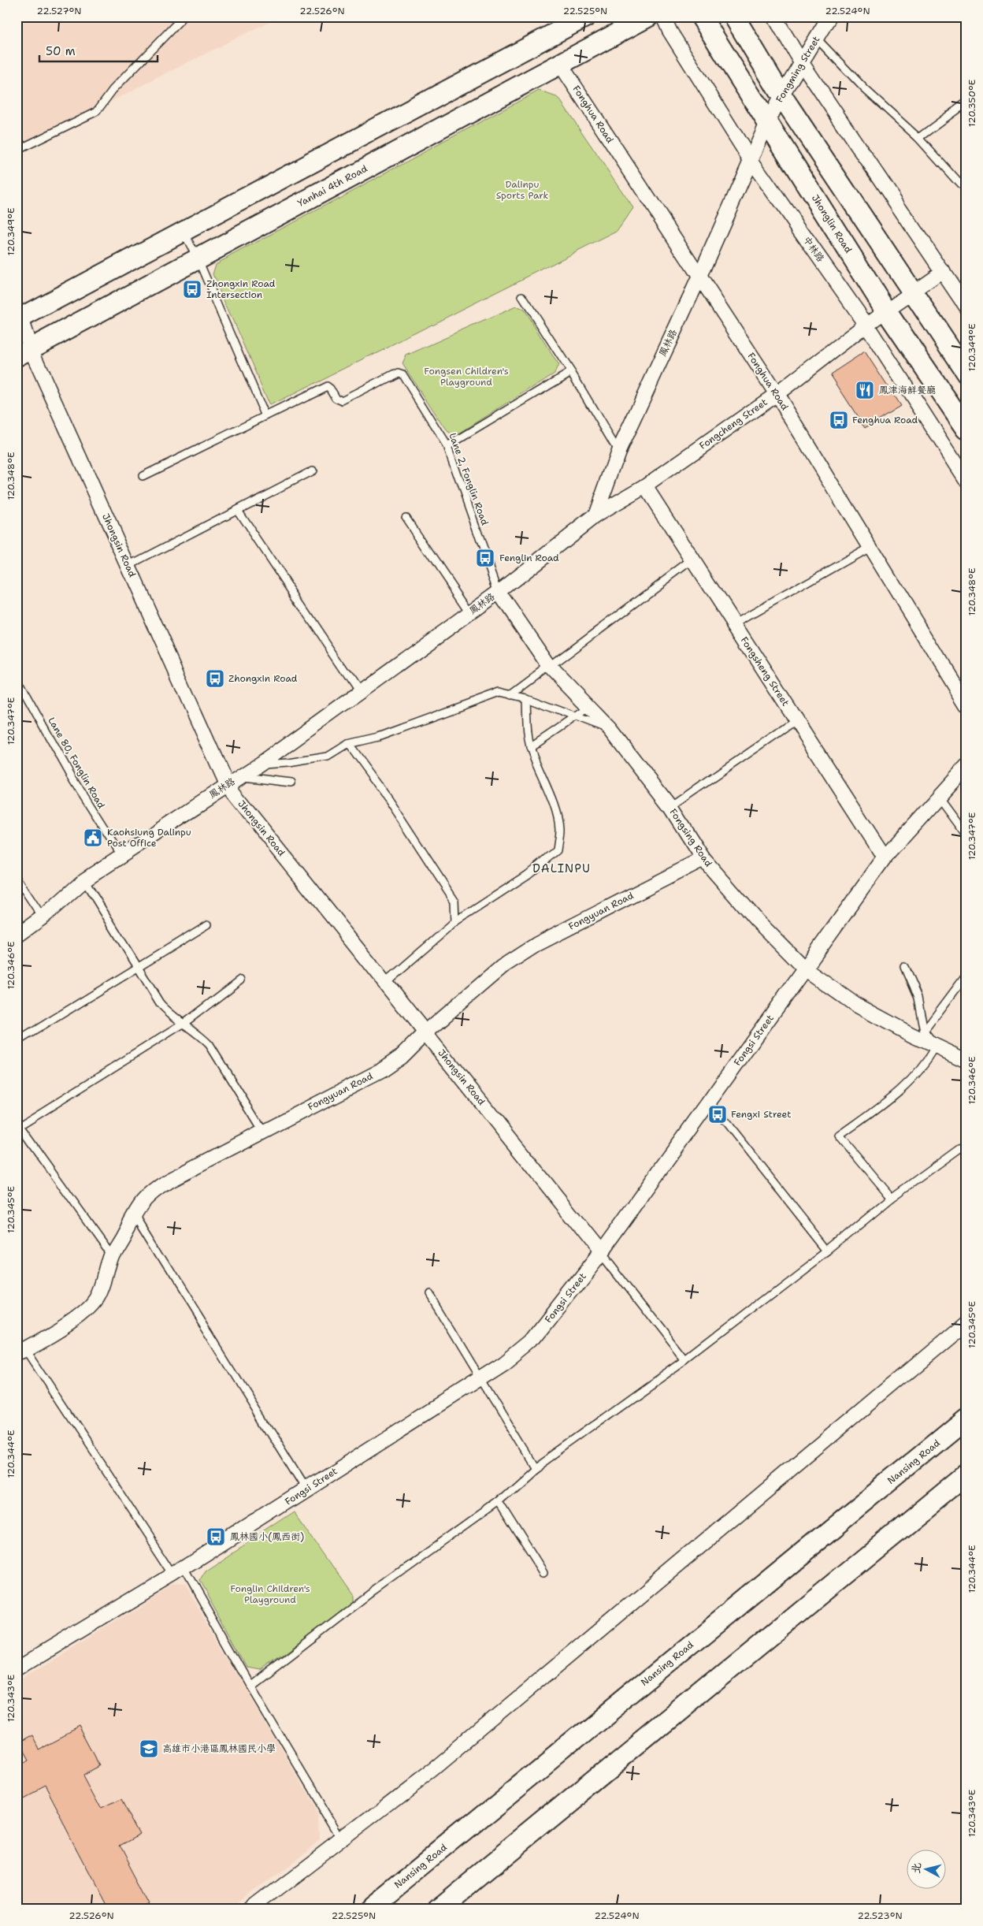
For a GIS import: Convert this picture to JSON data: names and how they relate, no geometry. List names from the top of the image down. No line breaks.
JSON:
{"streets":{"street":["Fongming Street","Fonghua Road","Yanhai 4th Road","Jhonglin Road","中林路","鳳林路","Fongcheng Street","Jhongsin Road","Fongsheng Street","Fongsing Road","Fongyuan Road","Fongsi Street","Nansing Road"],"lane":["Lane 2, Fonglin Road","Lane 80, Fonglin Road"]},"crossings":[["Fongming Street","Jhonglin Road"],["Fongming Street","鳳林路"],["Fonghua Road","Yanhai 4th Road"],["Fonghua Road","鳳林路"],["Fonghua Road","Fongcheng Street"],["Yanhai 4th Road","Jhongsin Road"],["Jhonglin Road","鳳林路"],["Jhonglin Road","Fongcheng Street"],["中林路","鳳林路"],["中林路","Fongcheng Street"],["鳳林路","Fongcheng Street"],["鳳林路","Lane 2, Fonglin Road"],["鳳林路","Jhongsin Road"],["鳳林路","Lane 80, Fonglin Road"],["鳳林路","Fongsing Road"],["Fongcheng Street","Fongsheng Street"],["Lane 2, Fonglin Road","Fongsing Road"],["Jhongsin Road","Fongyuan Road"],["Jhongsin Road","Fongsi Street"],["Fongsheng Street","Fongsi Street"],["Fongsing Road","Fongyuan Road"],["Fongsing Road","Fongsi Street"]],"districts":["DALINPU"],"parks":["Dalinpu Sports Park","Fongsen Children's Playground","Fonglin Children's Playground"],"places":{"bus stop":["Zhongxin Road Intersection","Fenghua Road","Fenglin Road","Zhongxin Road","Fengxi Street","鳳林國小(鳳西街)"],"restaurant":["鳳津海鮮餐廳"],"public building":["Kaohsiung Dalinpu Post Office"],"school or university":["高雄市小港區鳳林國民小學"]},"scale_bar":"50 m","north":"left","coordinates":["22.527°N","22.526°N","22.525°N","22.524°N","120.350°E","120.349°E","120.348°E","120.347°E","120.346°E","120.345°E","120.344°E","120.343°E","22.523°N"]}
